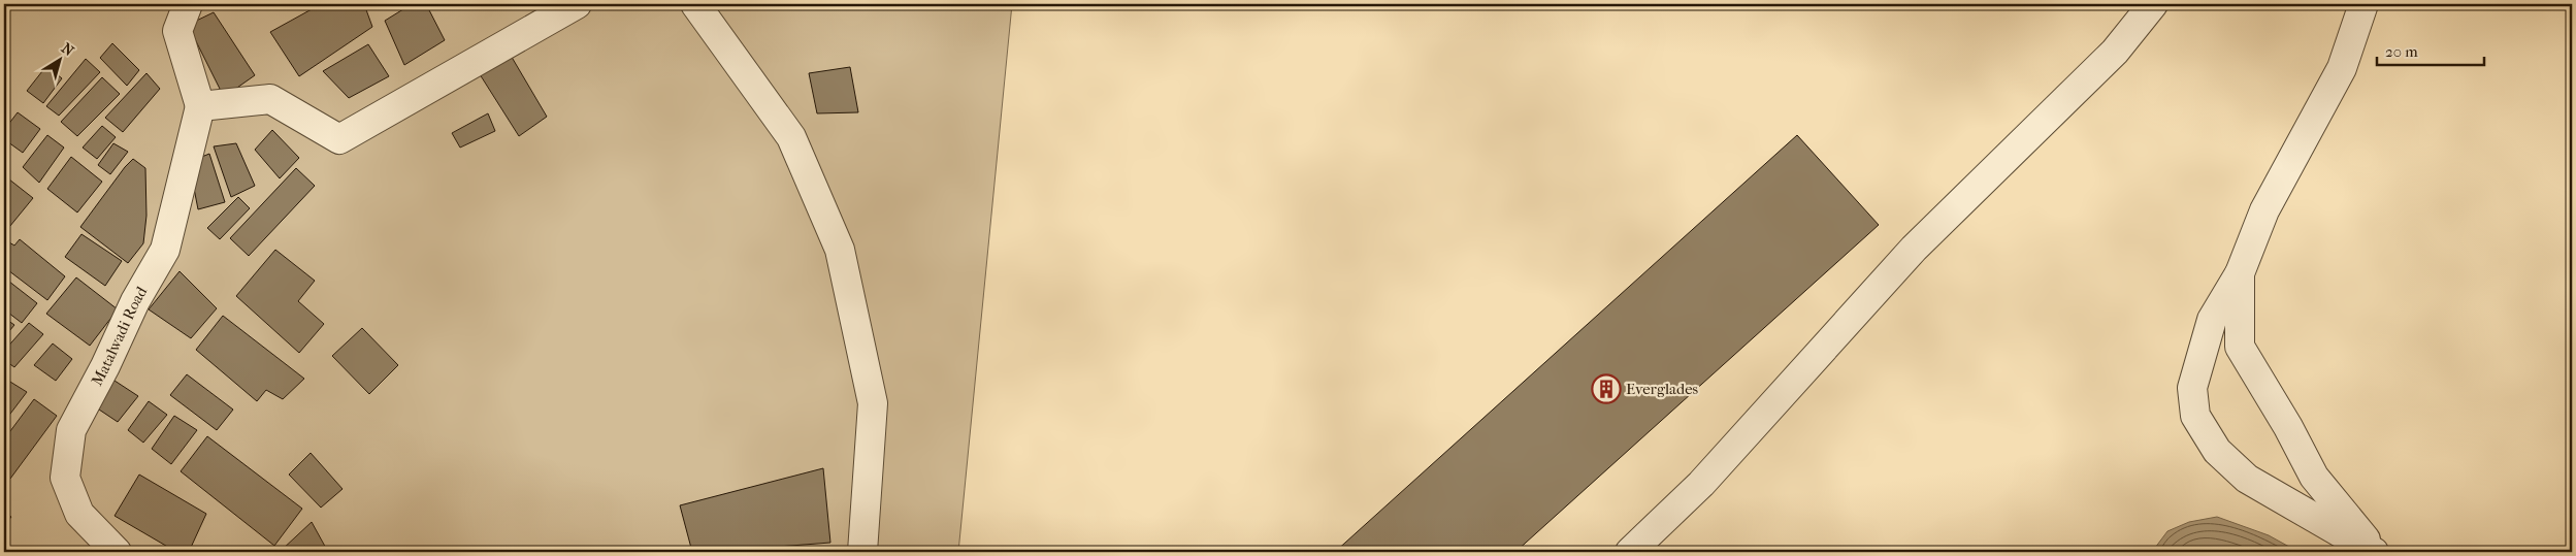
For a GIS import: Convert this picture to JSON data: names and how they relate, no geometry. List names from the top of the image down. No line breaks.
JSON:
{"streets":{"street":["Matalwadi Road"]},"places":{"building":["Everglades"]},"scale_bar":"20 m","north":"top right"}
